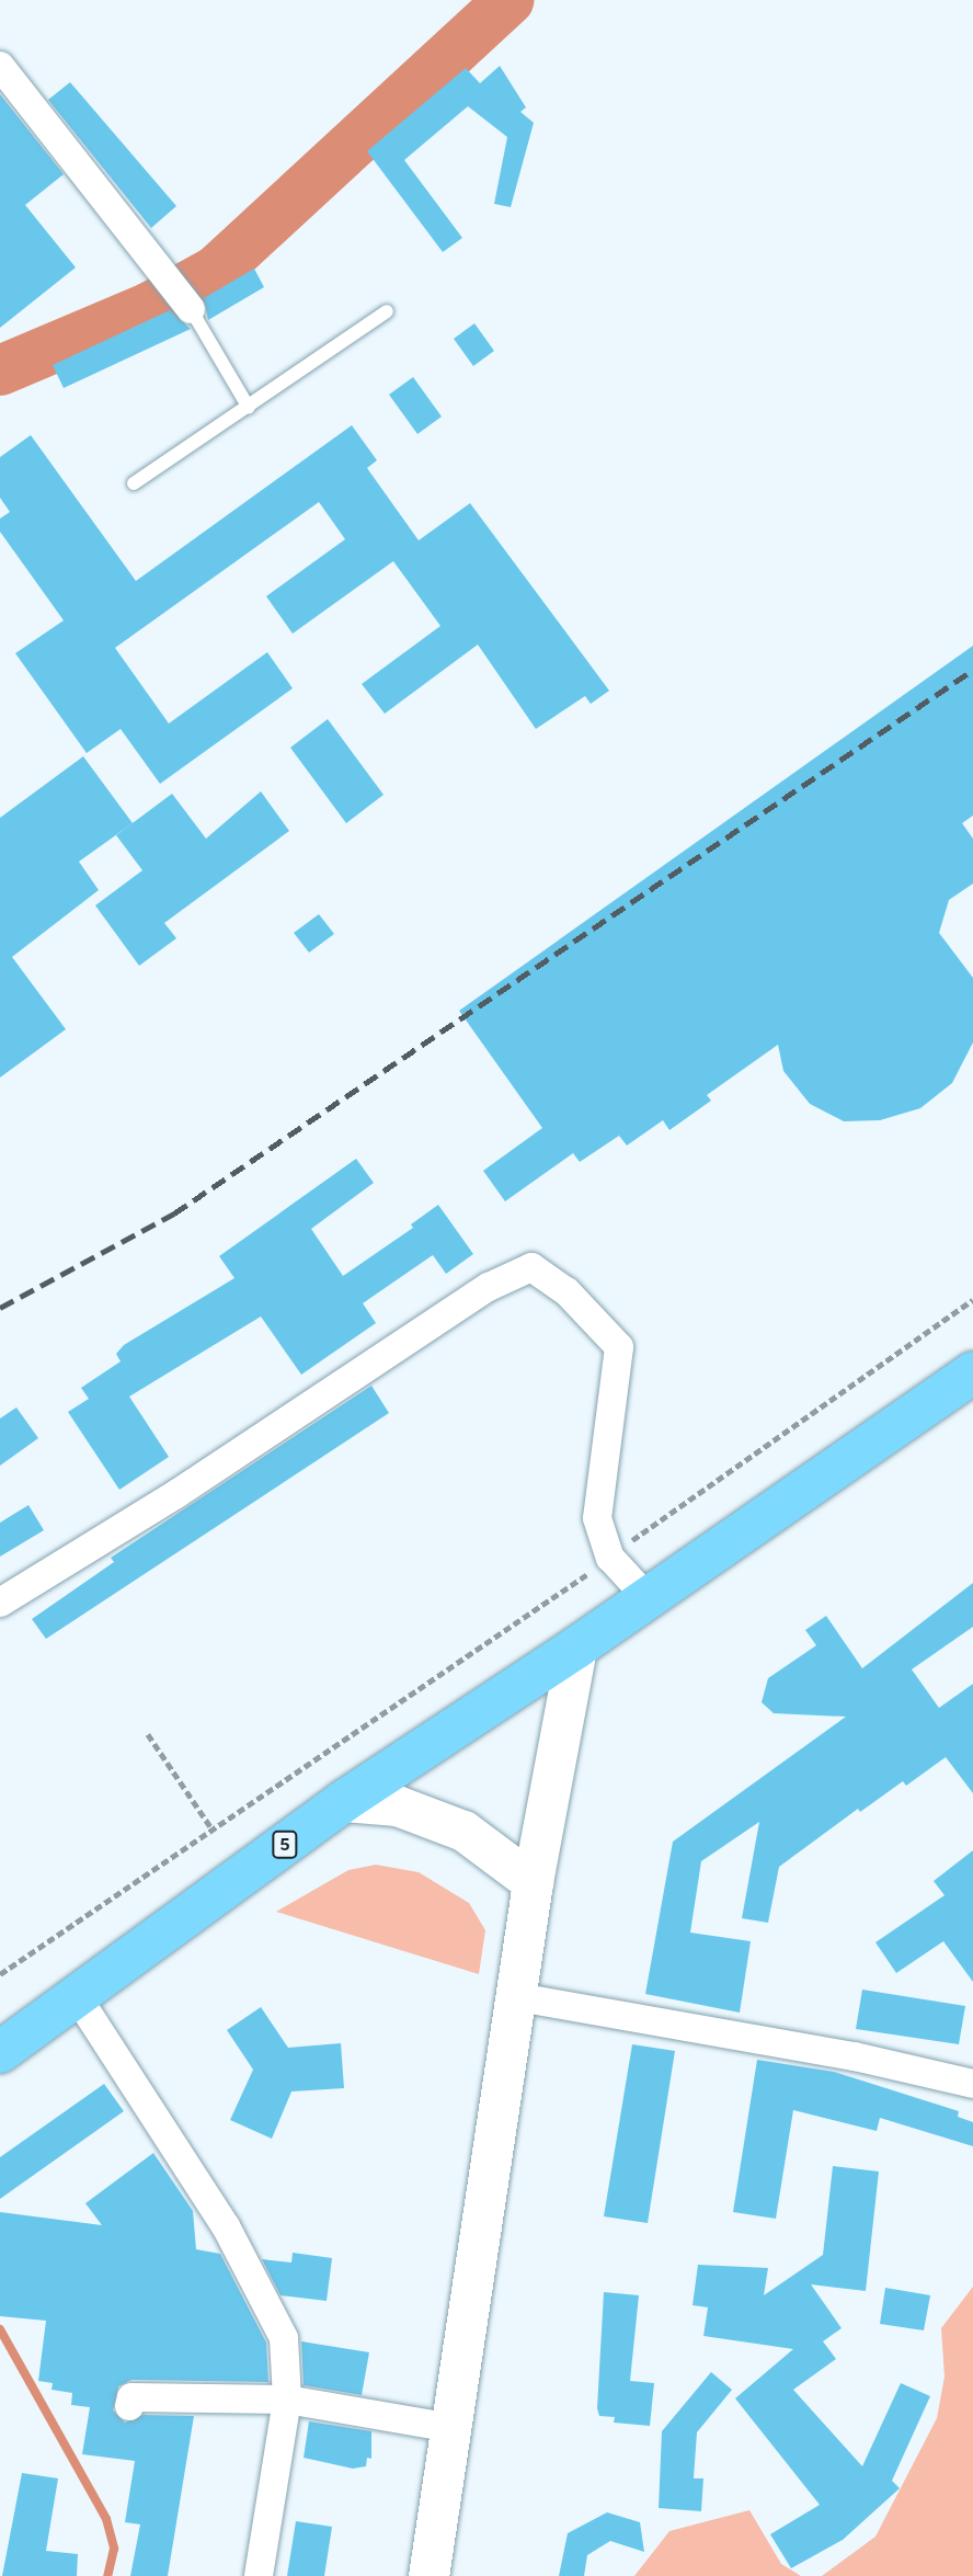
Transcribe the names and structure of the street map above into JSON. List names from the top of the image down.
{
  "streets": {
    "highway": ["5"]
  }
}
